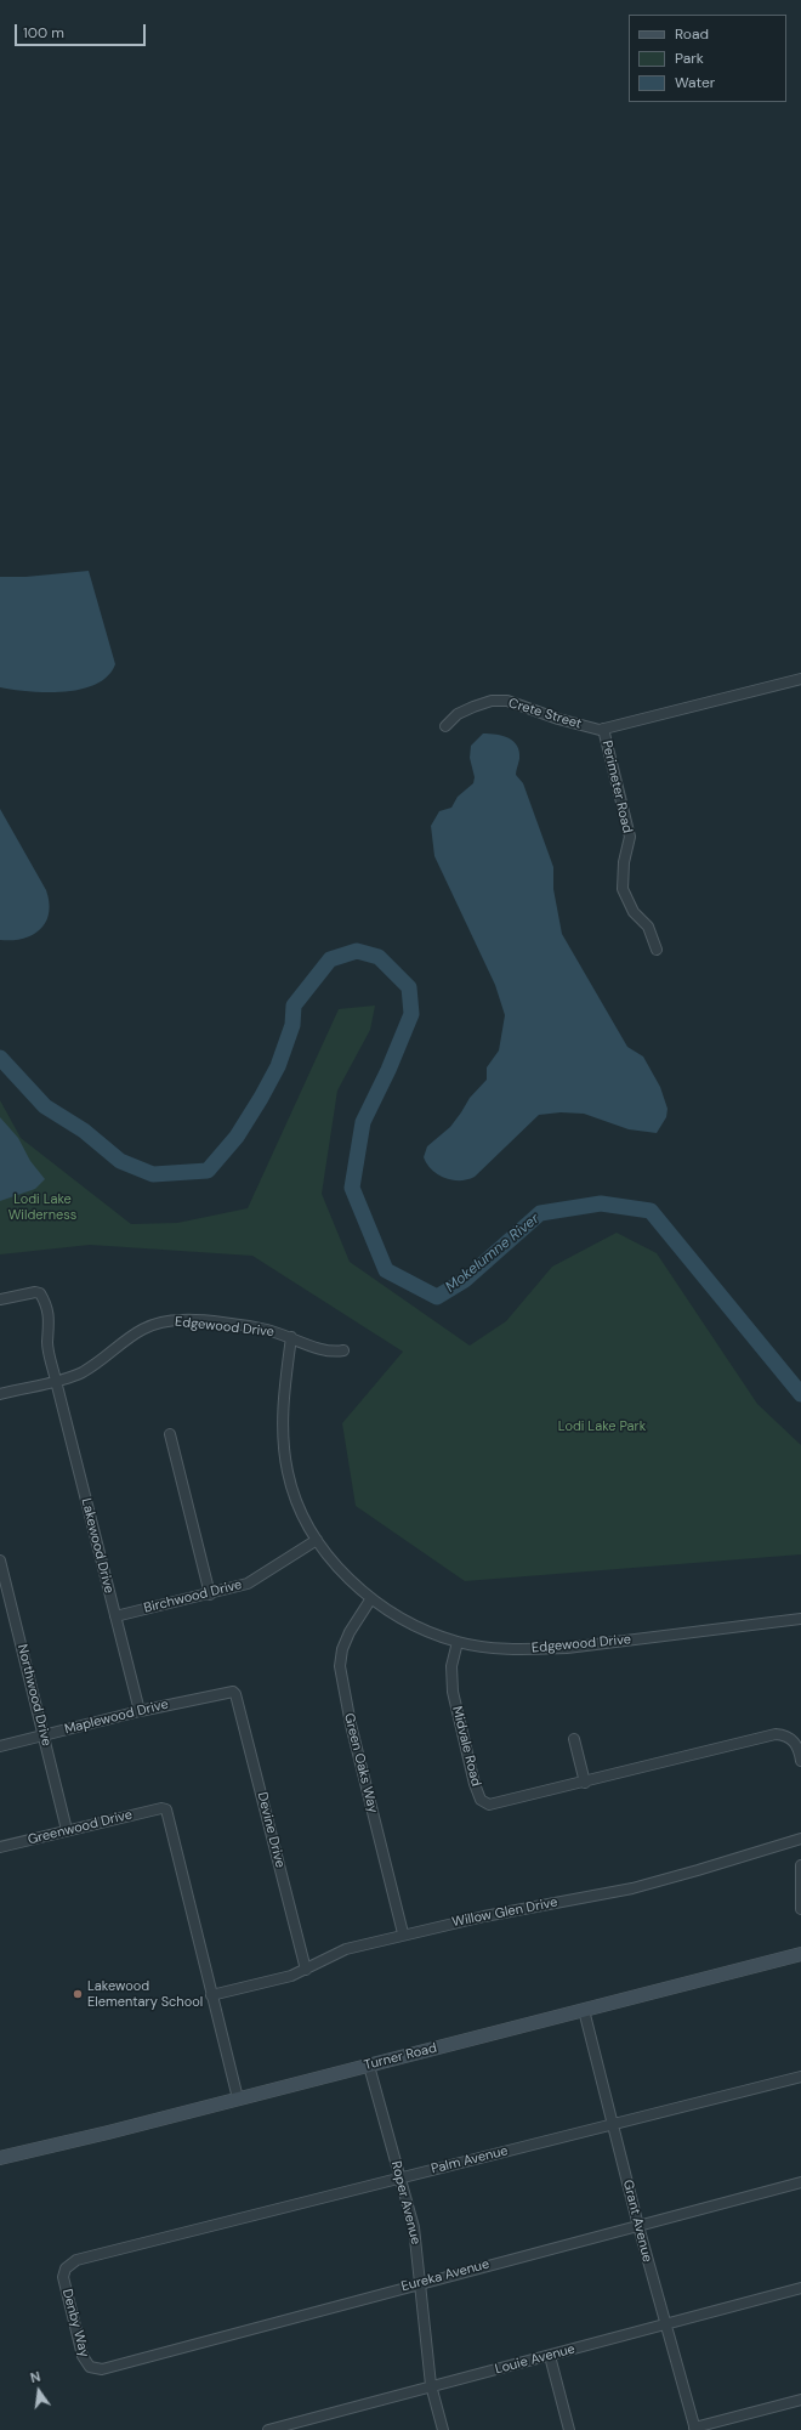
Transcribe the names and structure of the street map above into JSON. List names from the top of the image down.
{
  "streets": {
    "main road": ["Turner Road"],
    "street": [
      "Crete Street",
      "Perimeter Road",
      "Edgewood Drive",
      "Lakewood Drive",
      "Birchwood Drive",
      "Northwood Drive",
      "Maplewood Drive",
      "Midvale Road",
      "Green Oaks Way",
      "Greenwood Drive",
      "Devine Drive",
      "Willow Glen Drive",
      "Palm Avenue",
      "Roper Avenue",
      "Grant Avenue",
      "Eureka Avenue",
      "Denby Way",
      "Louie Avenue"
    ]
  },
  "crossings": [
    ["Crete Street", "Perimeter Road"],
    ["Edgewood Drive", "Lakewood Drive"],
    ["Edgewood Drive", "Birchwood Drive"],
    ["Edgewood Drive", "Midvale Road"],
    ["Edgewood Drive", "Green Oaks Way"],
    ["Lakewood Drive", "Birchwood Drive"],
    ["Lakewood Drive", "Maplewood Drive"],
    ["Northwood Drive", "Maplewood Drive"],
    ["Northwood Drive", "Greenwood Drive"],
    ["Maplewood Drive", "Devine Drive"],
    ["Green Oaks Way", "Willow Glen Drive"],
    ["Greenwood Drive", "Willow Glen Drive"],
    ["Devine Drive", "Willow Glen Drive"],
    ["Turner Road", "Roper Avenue"],
    ["Turner Road", "Grant Avenue"],
    ["Palm Avenue", "Roper Avenue"],
    ["Palm Avenue", "Grant Avenue"],
    ["Palm Avenue", "Denby Way"],
    ["Roper Avenue", "Eureka Avenue"],
    ["Roper Avenue", "Louie Avenue"],
    ["Grant Avenue", "Eureka Avenue"],
    ["Grant Avenue", "Louie Avenue"],
    ["Eureka Avenue", "Denby Way"]
  ],
  "water": ["Mokelumne River"],
  "parks": ["Lodi Lake Wilderness", "Lodi Lake Park"],
  "places": ["Lakewood Elementary School"],
  "legend": ["Road", "Park", "Water"],
  "scale_bar": "100 m",
  "north": "top"
}
